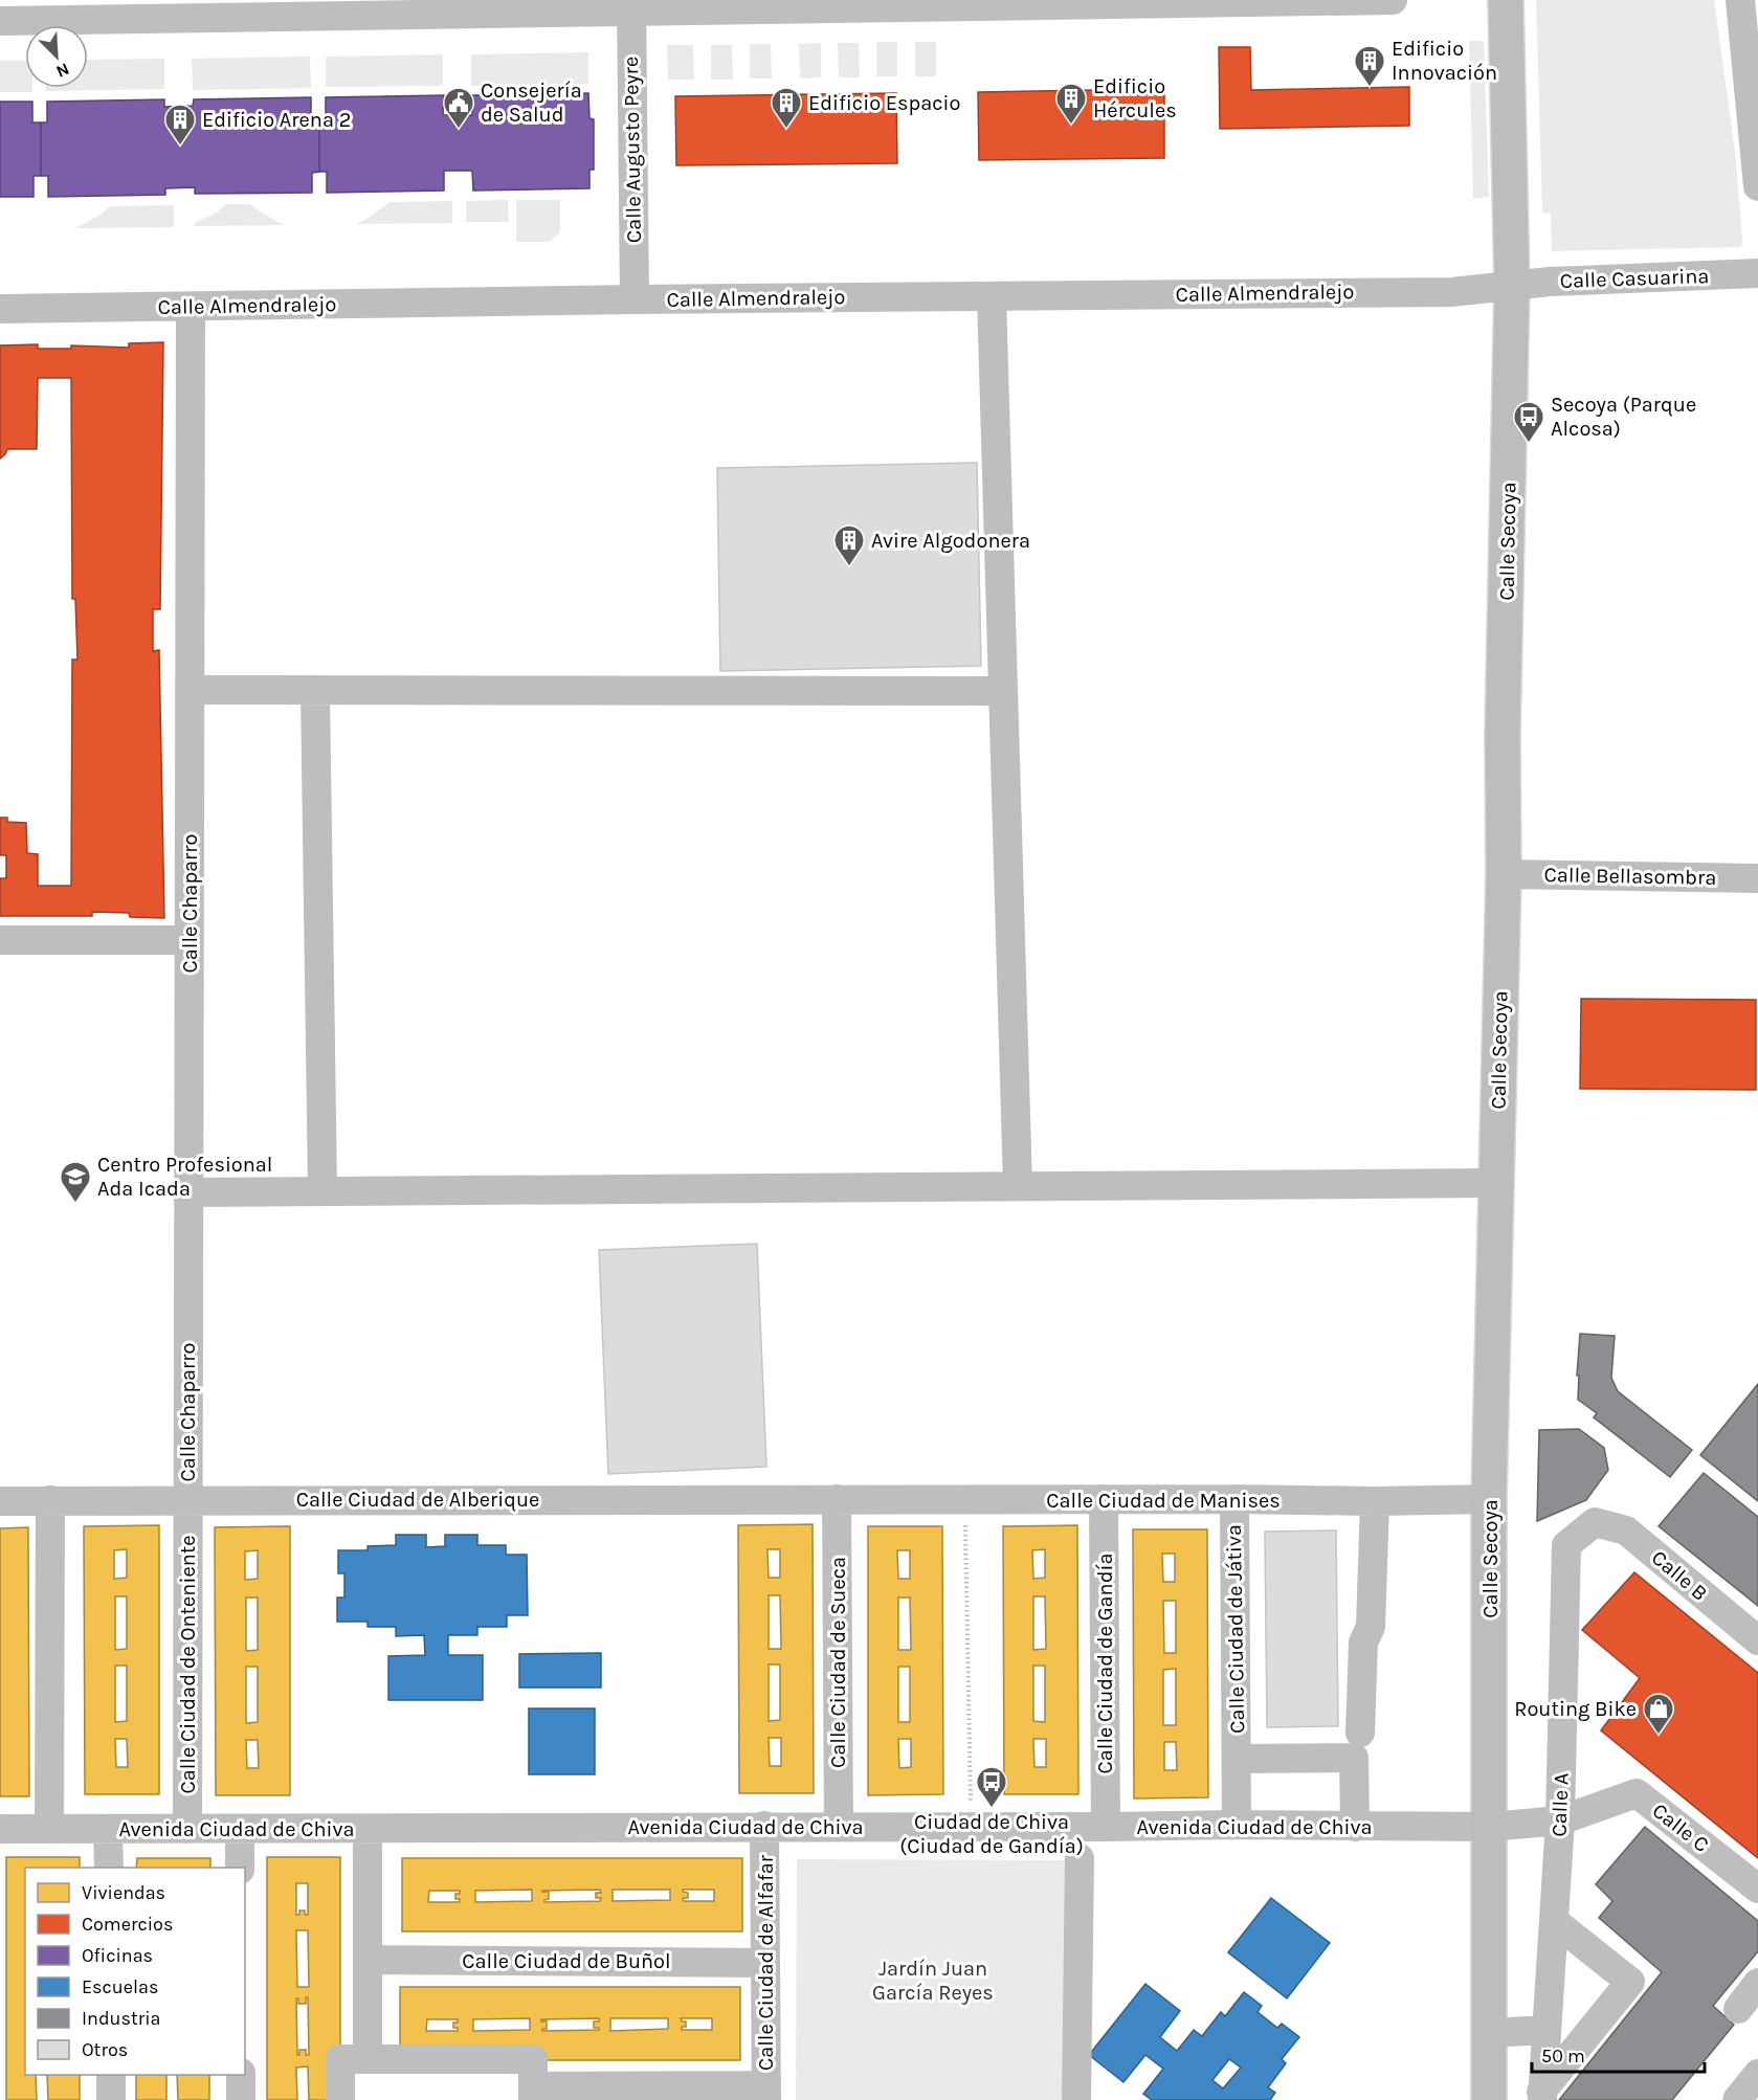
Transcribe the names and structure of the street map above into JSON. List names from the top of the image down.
{
  "streets": {
    "main road": ["Calle Secoya"],
    "street": [
      "Calle Augusto Peyre",
      "Calle Casuarina",
      "Calle Almendralejo",
      "Calle Bellasombra",
      "Calle Chaparro",
      "Calle Ciudad de Alberique",
      "Calle Ciudad de Manises",
      "Calle B",
      "Calle Ciudad de Játiva",
      "Calle Ciudad de Sueca",
      "Calle Ciudad de Gandía",
      "Calle Ciudad de Onteniente",
      "Calle A",
      "Avenida Ciudad de Chiva",
      "Calle C",
      "Calle Ciudad de Buñol",
      "Calle Ciudad de Alfafar"
    ]
  },
  "crossings": [
    ["Calle Augusto Peyre", "Calle Almendralejo"],
    ["Calle Casuarina", "Calle Almendralejo"],
    ["Calle Casuarina", "Calle Secoya"],
    ["Calle Almendralejo", "Calle Secoya"],
    ["Calle Almendralejo", "Calle Chaparro"],
    ["Calle Secoya", "Calle Bellasombra"],
    ["Calle Secoya", "Calle Ciudad de Manises"],
    ["Calle Secoya", "Avenida Ciudad de Chiva"],
    ["Calle Chaparro", "Calle Ciudad de Alberique"],
    ["Calle Chaparro", "Calle Ciudad de Onteniente"],
    ["Calle Ciudad de Alberique", "Calle Ciudad de Manises"],
    ["Calle Ciudad de Alberique", "Calle Ciudad de Sueca"],
    ["Calle Ciudad de Alberique", "Calle Ciudad de Onteniente"],
    ["Calle Ciudad de Manises", "Calle Ciudad de Játiva"],
    ["Calle Ciudad de Manises", "Calle Ciudad de Sueca"],
    ["Calle Ciudad de Manises", "Calle Ciudad de Gandía"],
    ["Calle B", "Calle A"],
    ["Calle Ciudad de Játiva", "Avenida Ciudad de Chiva"],
    ["Calle Ciudad de Sueca", "Avenida Ciudad de Chiva"],
    ["Calle Ciudad de Gandía", "Avenida Ciudad de Chiva"],
    ["Calle Ciudad de Onteniente", "Avenida Ciudad de Chiva"],
    ["Calle A", "Avenida Ciudad de Chiva"],
    ["Calle A", "Calle C"],
    ["Avenida Ciudad de Chiva", "Calle C"],
    ["Avenida Ciudad de Chiva", "Calle Ciudad de Alfafar"],
    ["Calle Ciudad de Buñol", "Calle Ciudad de Alfafar"]
  ],
  "parks": ["Jardín Juan García Reyes"],
  "places": {
    "building": [
      "Edificio Innovación",
      "Edificio Hércules",
      "Edificio Espacio",
      "Edificio Arena 2",
      "Avire Algodonera"
    ],
    "public building": ["Consejería de Salud"],
    "bus stop": ["Secoya (Parque Alcosa)", "Ciudad de Chiva (Ciudad de Gandía)"],
    "school or university": ["Centro Profesional Ada Icada"],
    "shop": ["Routing Bike"]
  },
  "legend": [
    "Viviendas",
    "Comercios",
    "Oficinas",
    "Escuelas",
    "Industria",
    "Otros"
  ],
  "scale_bar": "50 m",
  "north": "bottom right"
}
